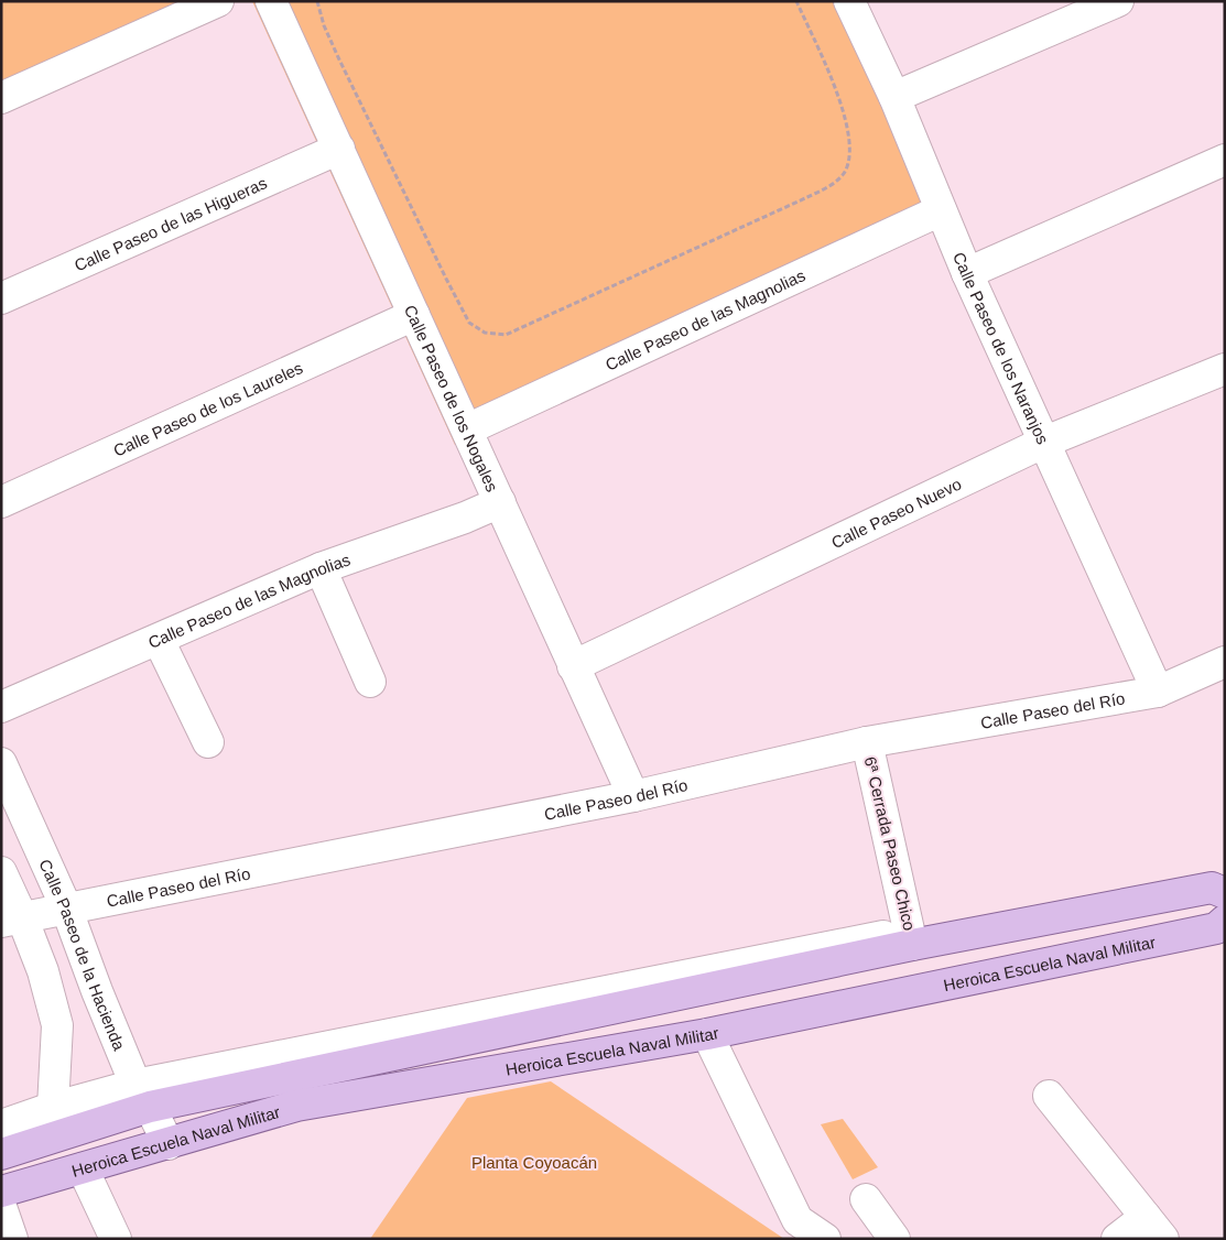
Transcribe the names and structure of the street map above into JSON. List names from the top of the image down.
{
  "streets": {
    "main road": ["Heroica Escuela Naval Militar"],
    "street": [
      "Calle Paseo de las Higueras",
      "Calle Paseo de las Magnolias",
      "Calle Paseo de los Naranjos",
      "Calle Paseo de los Nogales",
      "Calle Paseo de los Laureles",
      "Calle Paseo Nuevo",
      "Calle Paseo del Río",
      "6ª Cerrada Paseo Chico",
      "Calle Paseo de la Hacienda"
    ]
  },
  "crossings": [
    ["Calle Paseo de las Higueras", "Calle Paseo de los Nogales"],
    ["Calle Paseo de las Magnolias", "Calle Paseo de los Naranjos"],
    ["Calle Paseo de las Magnolias", "Calle Paseo de los Nogales"],
    ["Calle Paseo de los Naranjos", "Calle Paseo Nuevo"],
    ["Calle Paseo de los Naranjos", "Calle Paseo del Río"],
    ["Calle Paseo de los Nogales", "Calle Paseo de los Laureles"],
    ["Calle Paseo de los Nogales", "Calle Paseo Nuevo"],
    ["Calle Paseo de los Nogales", "Calle Paseo del Río"],
    ["Calle Paseo del Río", "6ª Cerrada Paseo Chico"],
    ["Calle Paseo del Río", "Calle Paseo de la Hacienda"],
    ["6ª Cerrada Paseo Chico", "Heroica Escuela Naval Militar"],
    ["Calle Paseo de la Hacienda", "Heroica Escuela Naval Militar"]
  ],
  "parks": ["Planta Coyoacán"]
}
